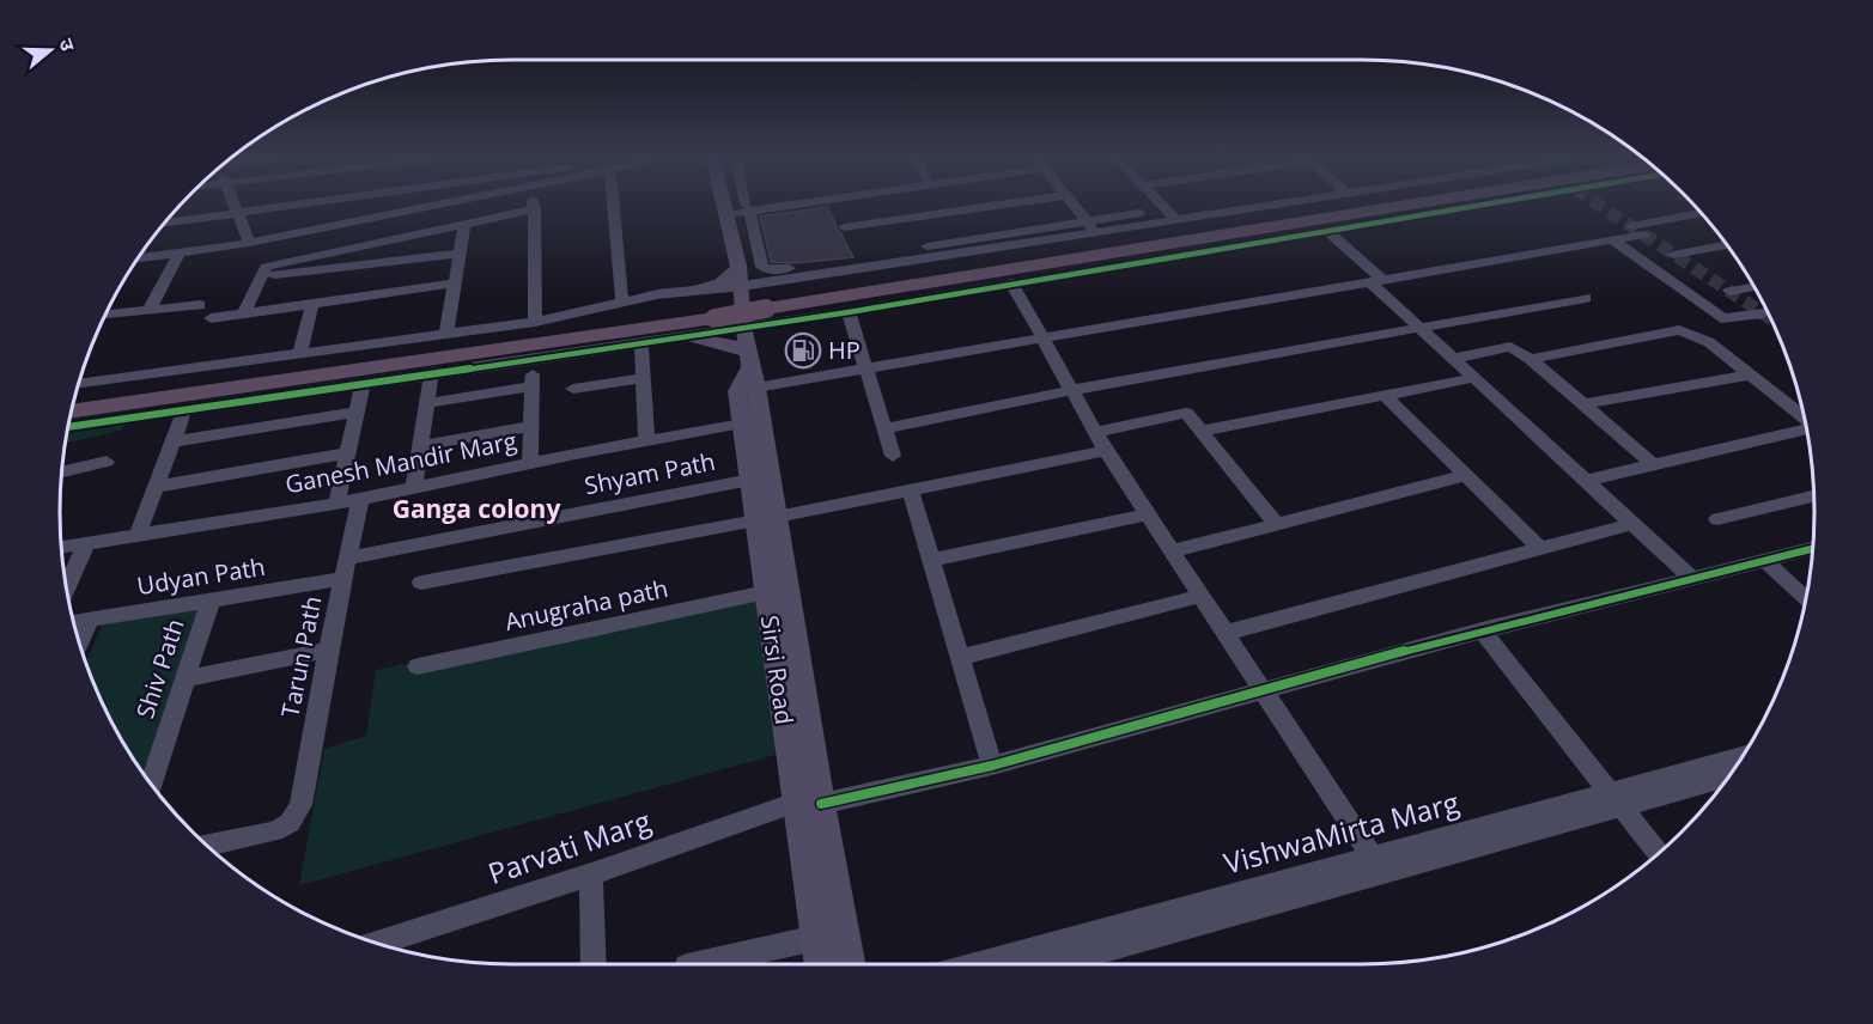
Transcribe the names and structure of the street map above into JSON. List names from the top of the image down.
{
  "streets": {
    "main road": ["Sirsi Road"],
    "street": [
      "Ganesh Mandir Marg",
      "Shyam Path",
      "Udyan Path",
      "Anugraha path",
      "Tarun Path",
      "Shiv Path",
      "VishwaMirta Marg",
      "Parvati Marg"
    ]
  },
  "crossings": [
    ["Ganesh Mandir Marg", "Tarun Path"],
    ["Ganesh Mandir Marg", "Sirsi Road"],
    ["Shyam Path", "Tarun Path"],
    ["Shyam Path", "Sirsi Road"],
    ["Udyan Path", "Tarun Path"],
    ["Udyan Path", "Shiv Path"],
    ["Anugraha path", "Sirsi Road"],
    ["Sirsi Road", "Parvati Marg"]
  ],
  "districts": ["Ganga colony"],
  "places": {
    "fuel station": ["HP"]
  },
  "north": "right"
}
